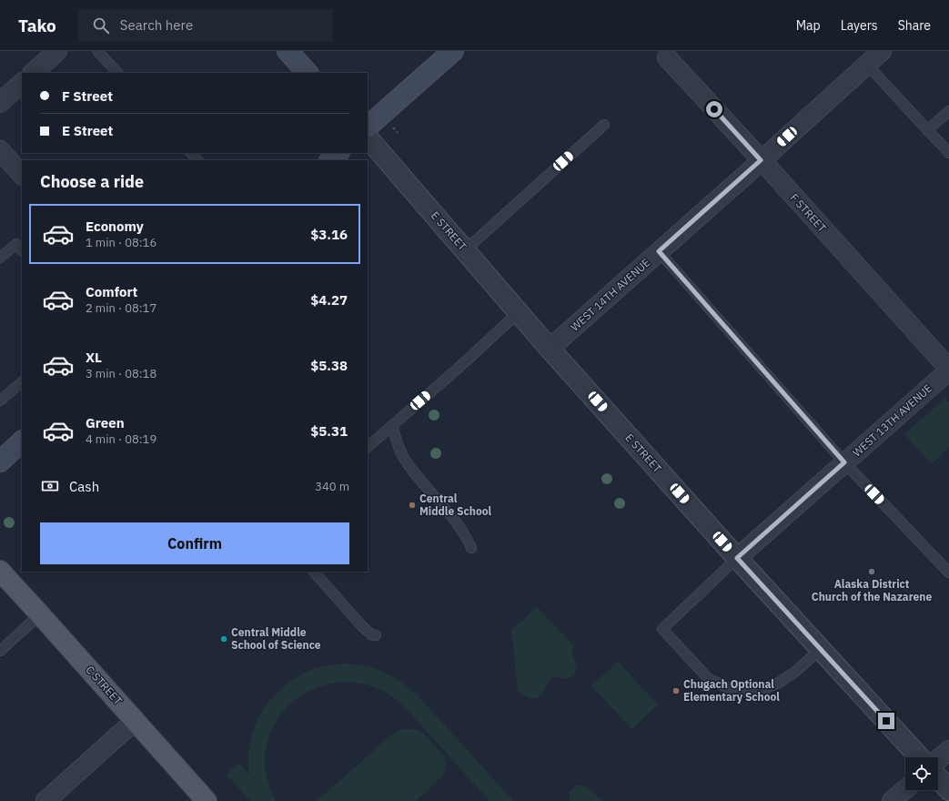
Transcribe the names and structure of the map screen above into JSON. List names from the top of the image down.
{
  "streets": {
    "main road": ["C STREET"],
    "street": [
      "F STREET",
      "E STREET",
      "WEST 14TH AVENUE",
      "WEST 13TH AVENUE"
    ]
  },
  "crossings": [
    ["F STREET", "WEST 14TH AVENUE"],
    ["F STREET", "WEST 13TH AVENUE"],
    ["E STREET", "WEST 14TH AVENUE"],
    ["E STREET", "WEST 13TH AVENUE"]
  ],
  "places": [
    "Central Middle School",
    "Alaska District Church of the Nazarene",
    "Central Middle School of Science",
    "Chugach Optional Elementary School"
  ],
  "page": {
    "header": "Tako",
    "search": "Search here",
    "nav": ["Map", "Layers", "Share"],
    "banner": ["F Street", "E Street"],
    "heading": "Choose a ride",
    "list": [
      {
        "name": "Economy",
        "note": "1 min · 08:16",
        "value": "$3.16"
      },
      {
        "name": "Comfort",
        "note": "2 min · 08:17",
        "value": "$4.27"
      },
      {
        "name": "XL",
        "note": "3 min · 08:18",
        "value": "$5.38"
      },
      {
        "name": "Green",
        "note": "4 min · 08:19",
        "value": "$5.31"
      }
    ],
    "pay": ["Cash", "340 m"],
    "buttons": "Confirm"
  }
}
